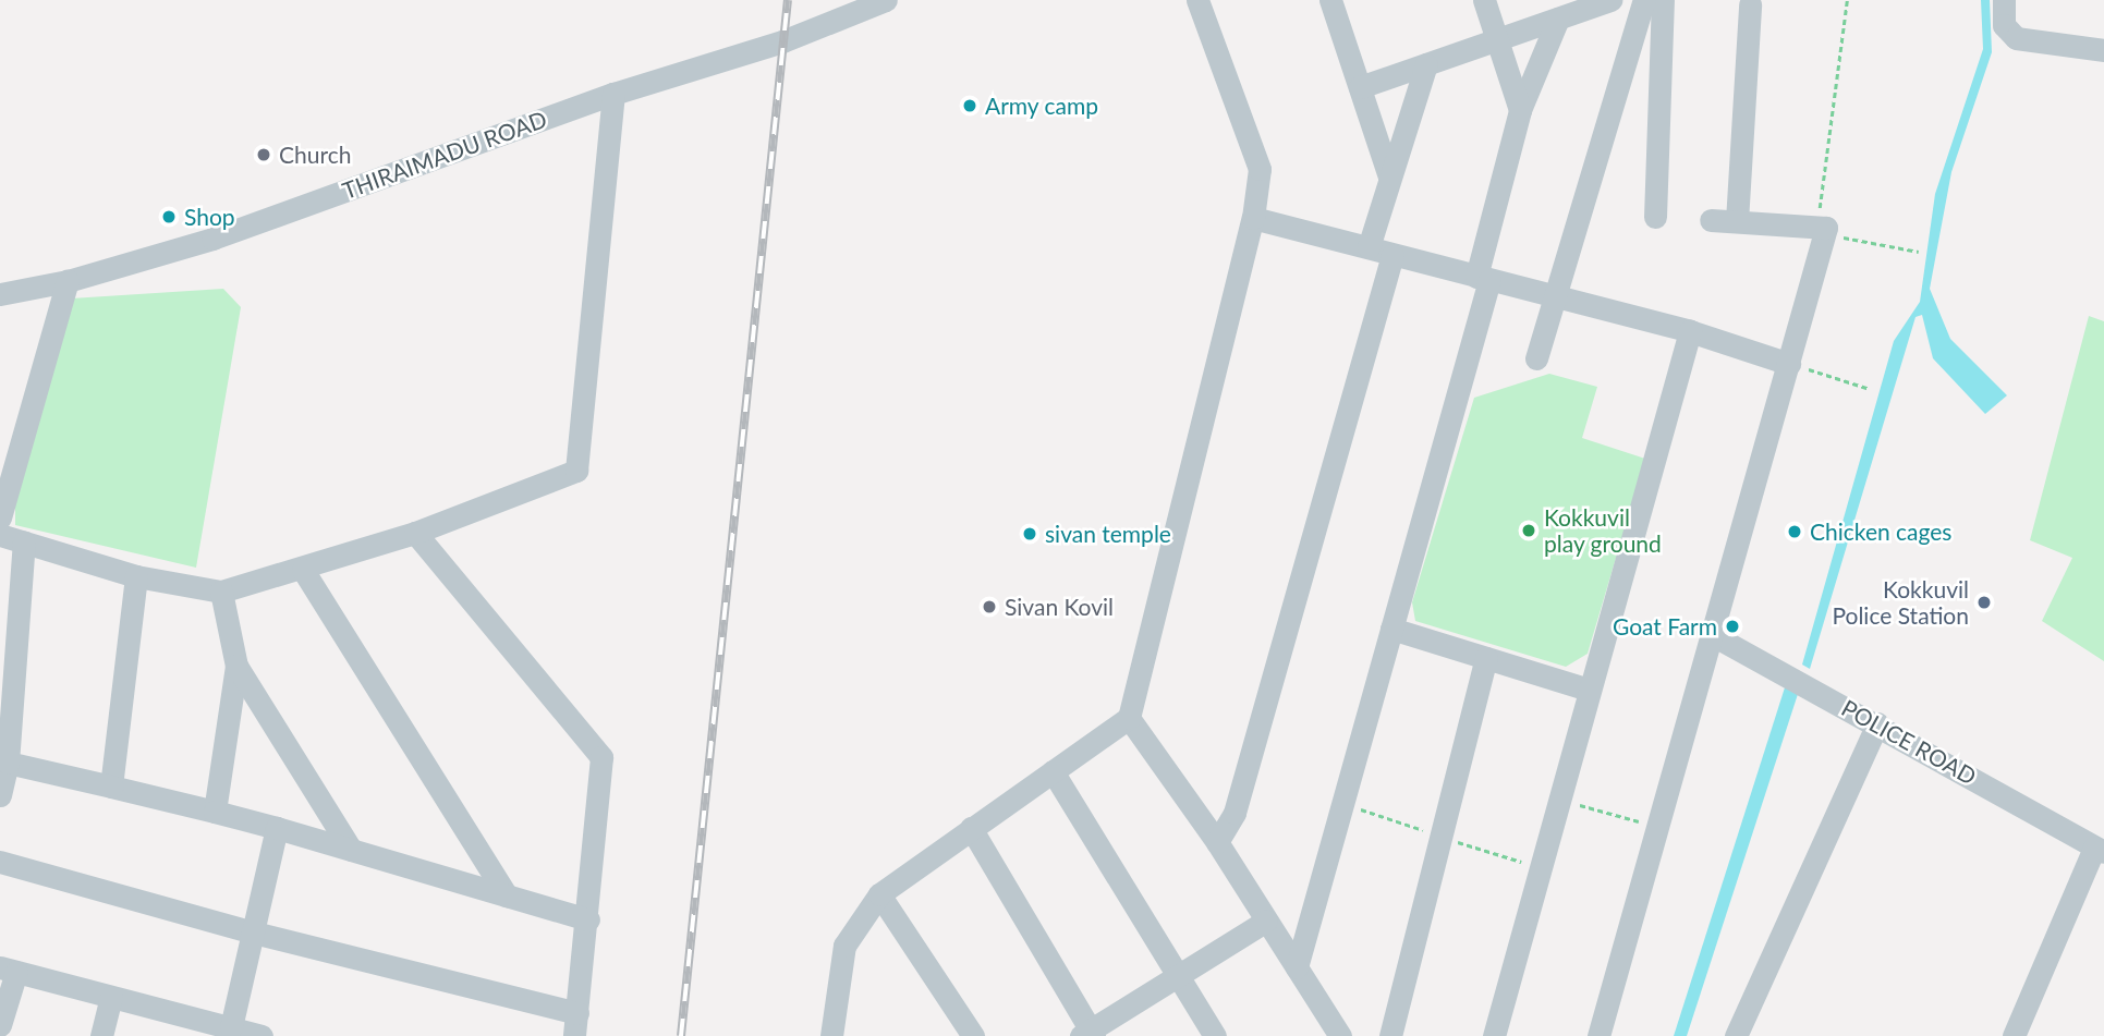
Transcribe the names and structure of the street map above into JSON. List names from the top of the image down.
{
  "streets": {
    "street": ["THIRAIMADU ROAD", "POLICE ROAD"]
  },
  "places": [
    "Army camp",
    "Church",
    "Shop",
    "Kokkuvil play ground",
    "Chicken cages",
    "sivan temple",
    "Kokkuvil Police Station",
    "Sivan Kovil",
    "Goat Farm"
  ]
}
